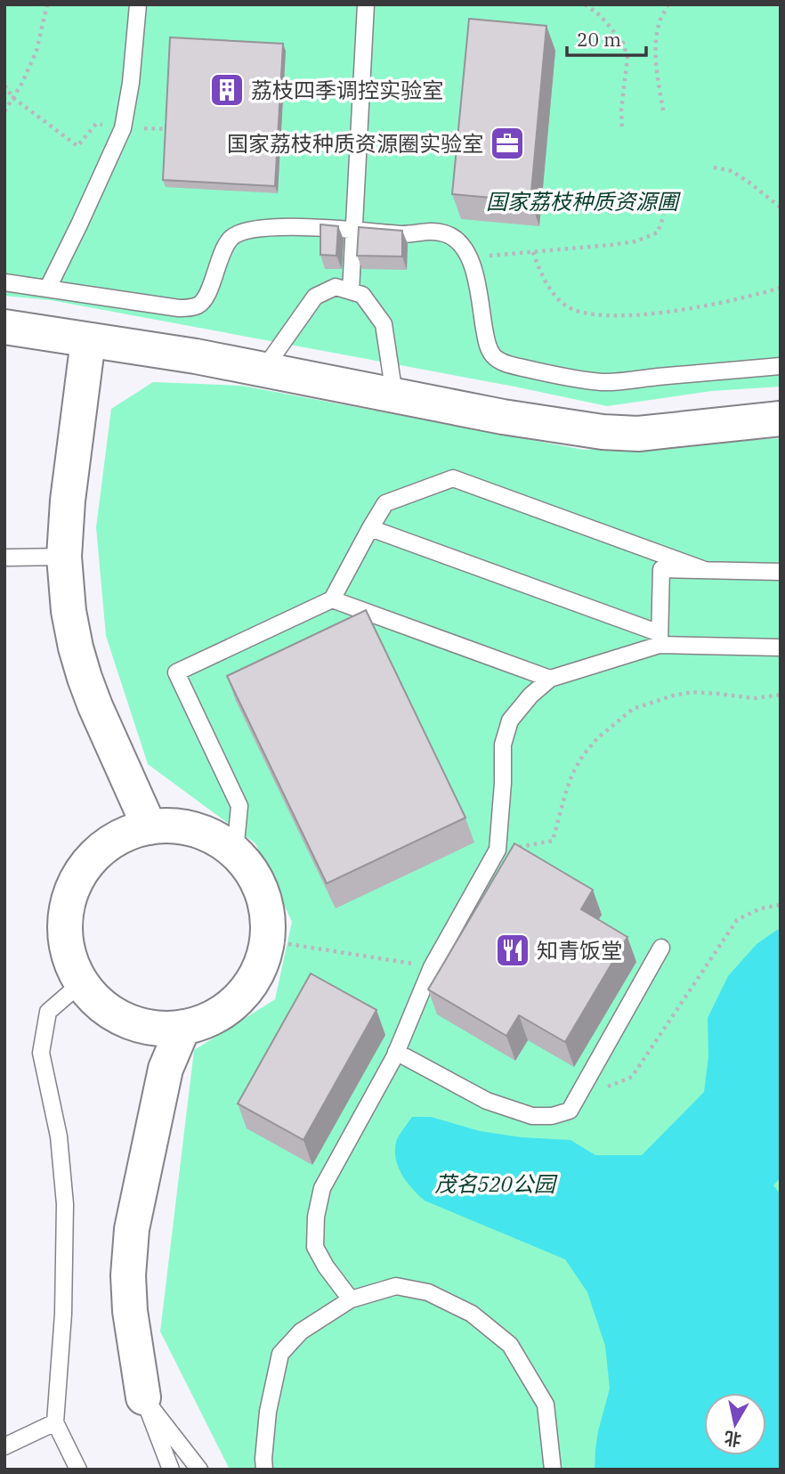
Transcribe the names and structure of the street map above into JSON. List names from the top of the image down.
{
  "parks": ["国家荔枝种质资源圃", "茂名520公园"],
  "places": {
    "building": ["荔枝四季调控实验室"],
    "office": ["国家荔枝种质资源圈实验室"],
    "restaurant": ["知青饭堂"]
  },
  "scale_bar": "20 m",
  "north": "bottom"
}
